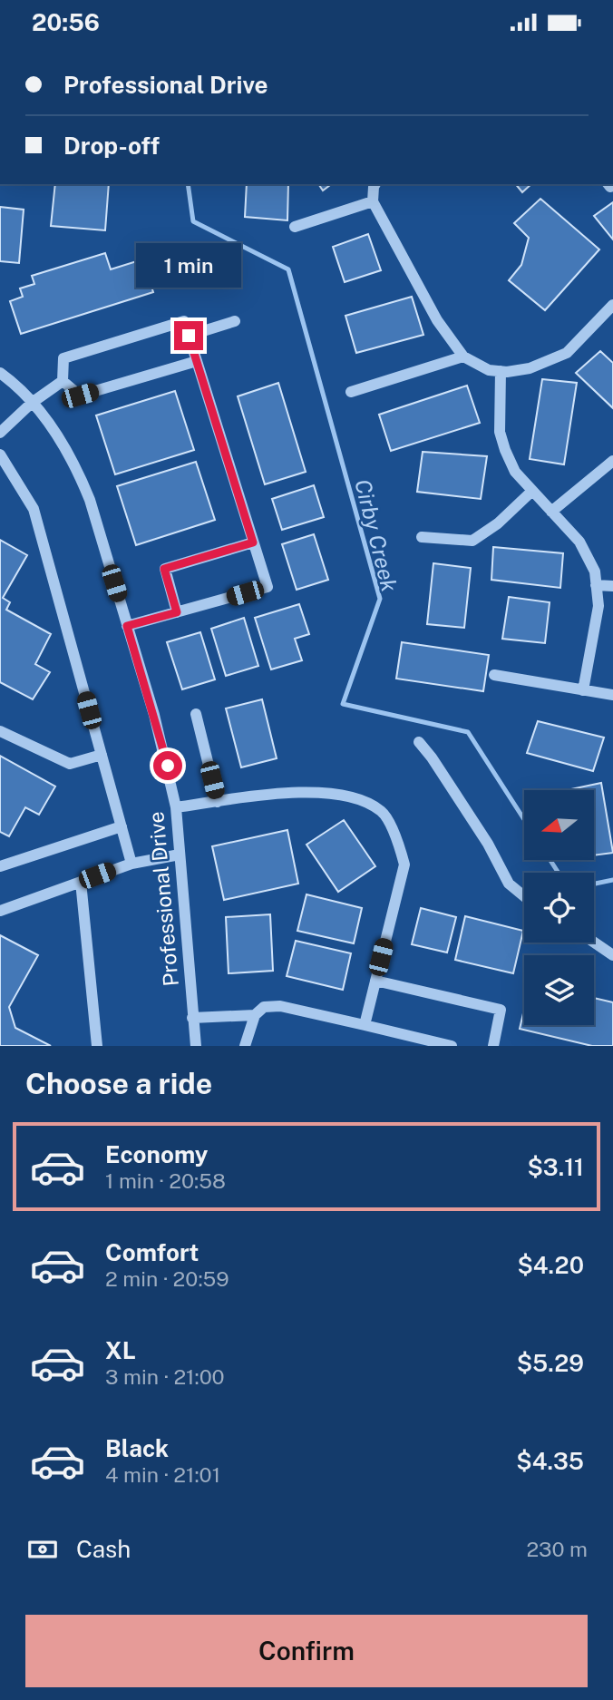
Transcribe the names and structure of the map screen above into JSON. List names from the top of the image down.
{
  "streets": {
    "street": ["Professional Drive"]
  },
  "water": ["Cirby Creek"],
  "north": "left",
  "page": {
    "status": "20:56",
    "banner": ["Professional Drive", "Drop-off"],
    "bubble": "1 min",
    "heading": "Choose a ride",
    "list": [
      {
        "name": "Economy",
        "note": "1 min · 20:58",
        "value": "$3.11"
      },
      {
        "name": "Comfort",
        "note": "2 min · 20:59",
        "value": "$4.20"
      },
      {
        "name": "XL",
        "note": "3 min · 21:00",
        "value": "$5.29"
      },
      {
        "name": "Black",
        "note": "4 min · 21:01",
        "value": "$4.35"
      }
    ],
    "pay": ["Cash", "230 m"],
    "buttons": "Confirm"
  }
}
